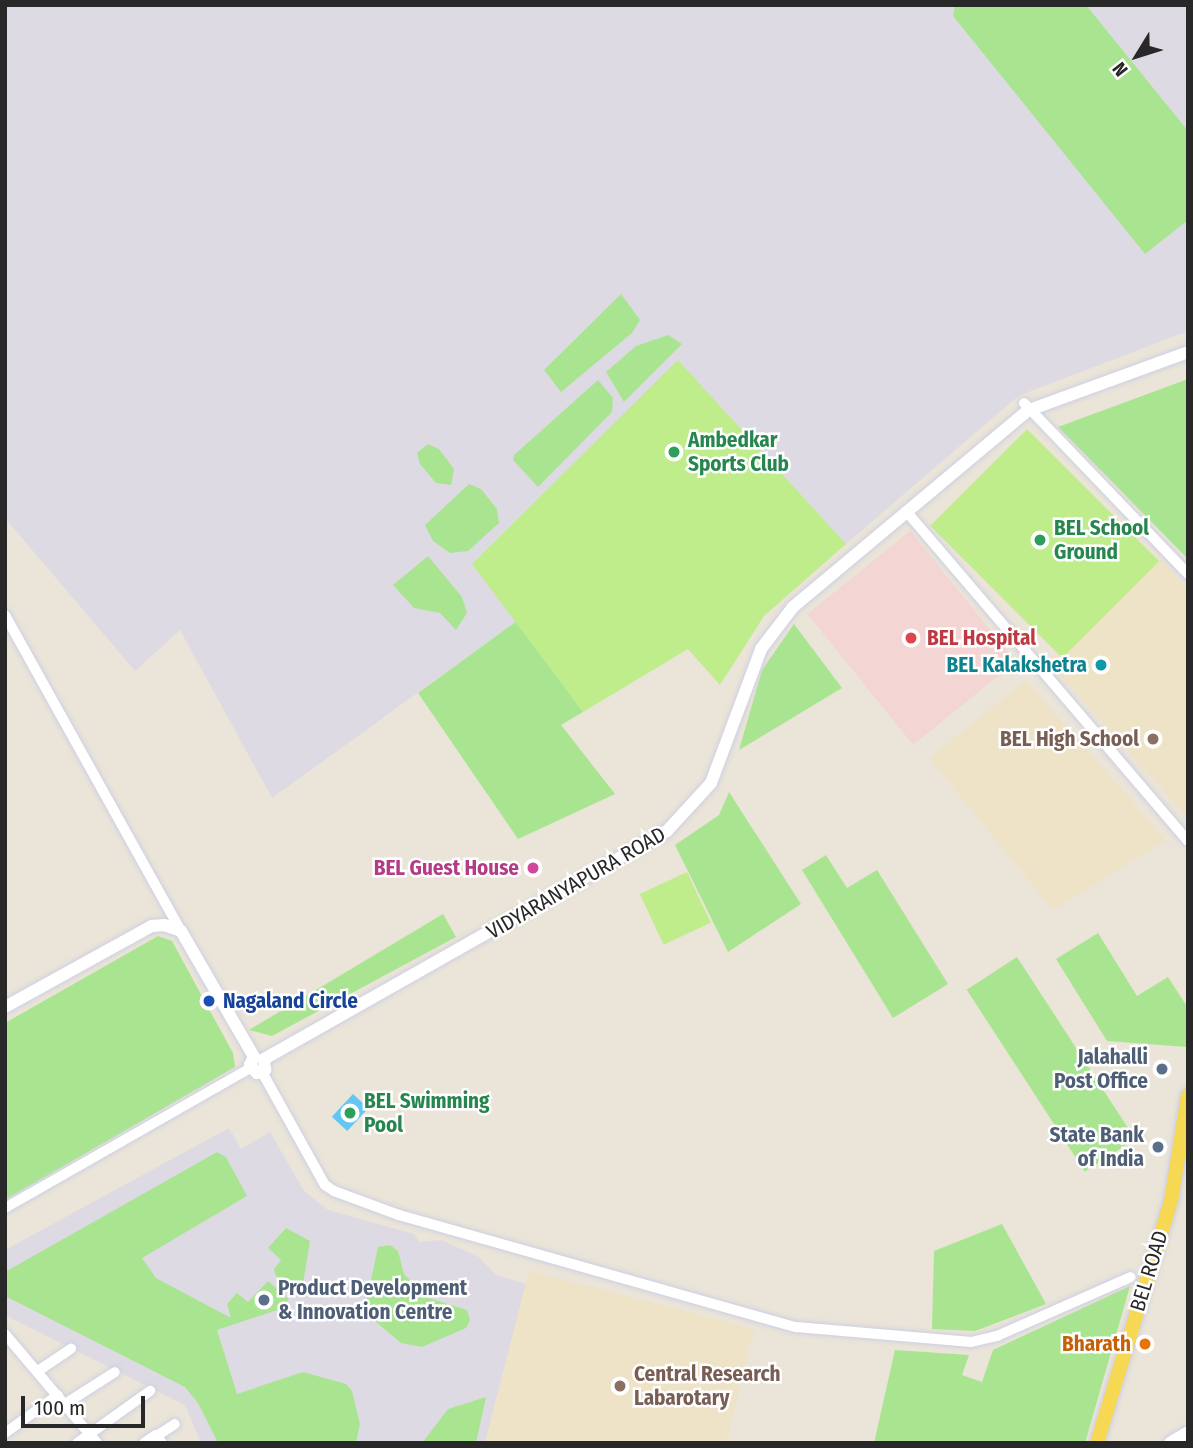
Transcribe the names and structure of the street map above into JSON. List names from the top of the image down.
{
  "streets": {
    "main road": ["VIDYARANYAPURA ROAD", "BEL ROAD"]
  },
  "places": [
    "Ambedkar Sports Club",
    "BEL School Ground",
    "BEL Hospital",
    "BEL Kalakshetra",
    "BEL High School",
    "BEL Guest House",
    "Nagaland Circle",
    "Jalahalli Post Office",
    "BEL Swimming Pool",
    "State Bank of India",
    "Product Development & Innovation Centre",
    "Bharath",
    "Central Research Labarotary"
  ],
  "scale_bar": "100 m",
  "north": "bottom left"
}
